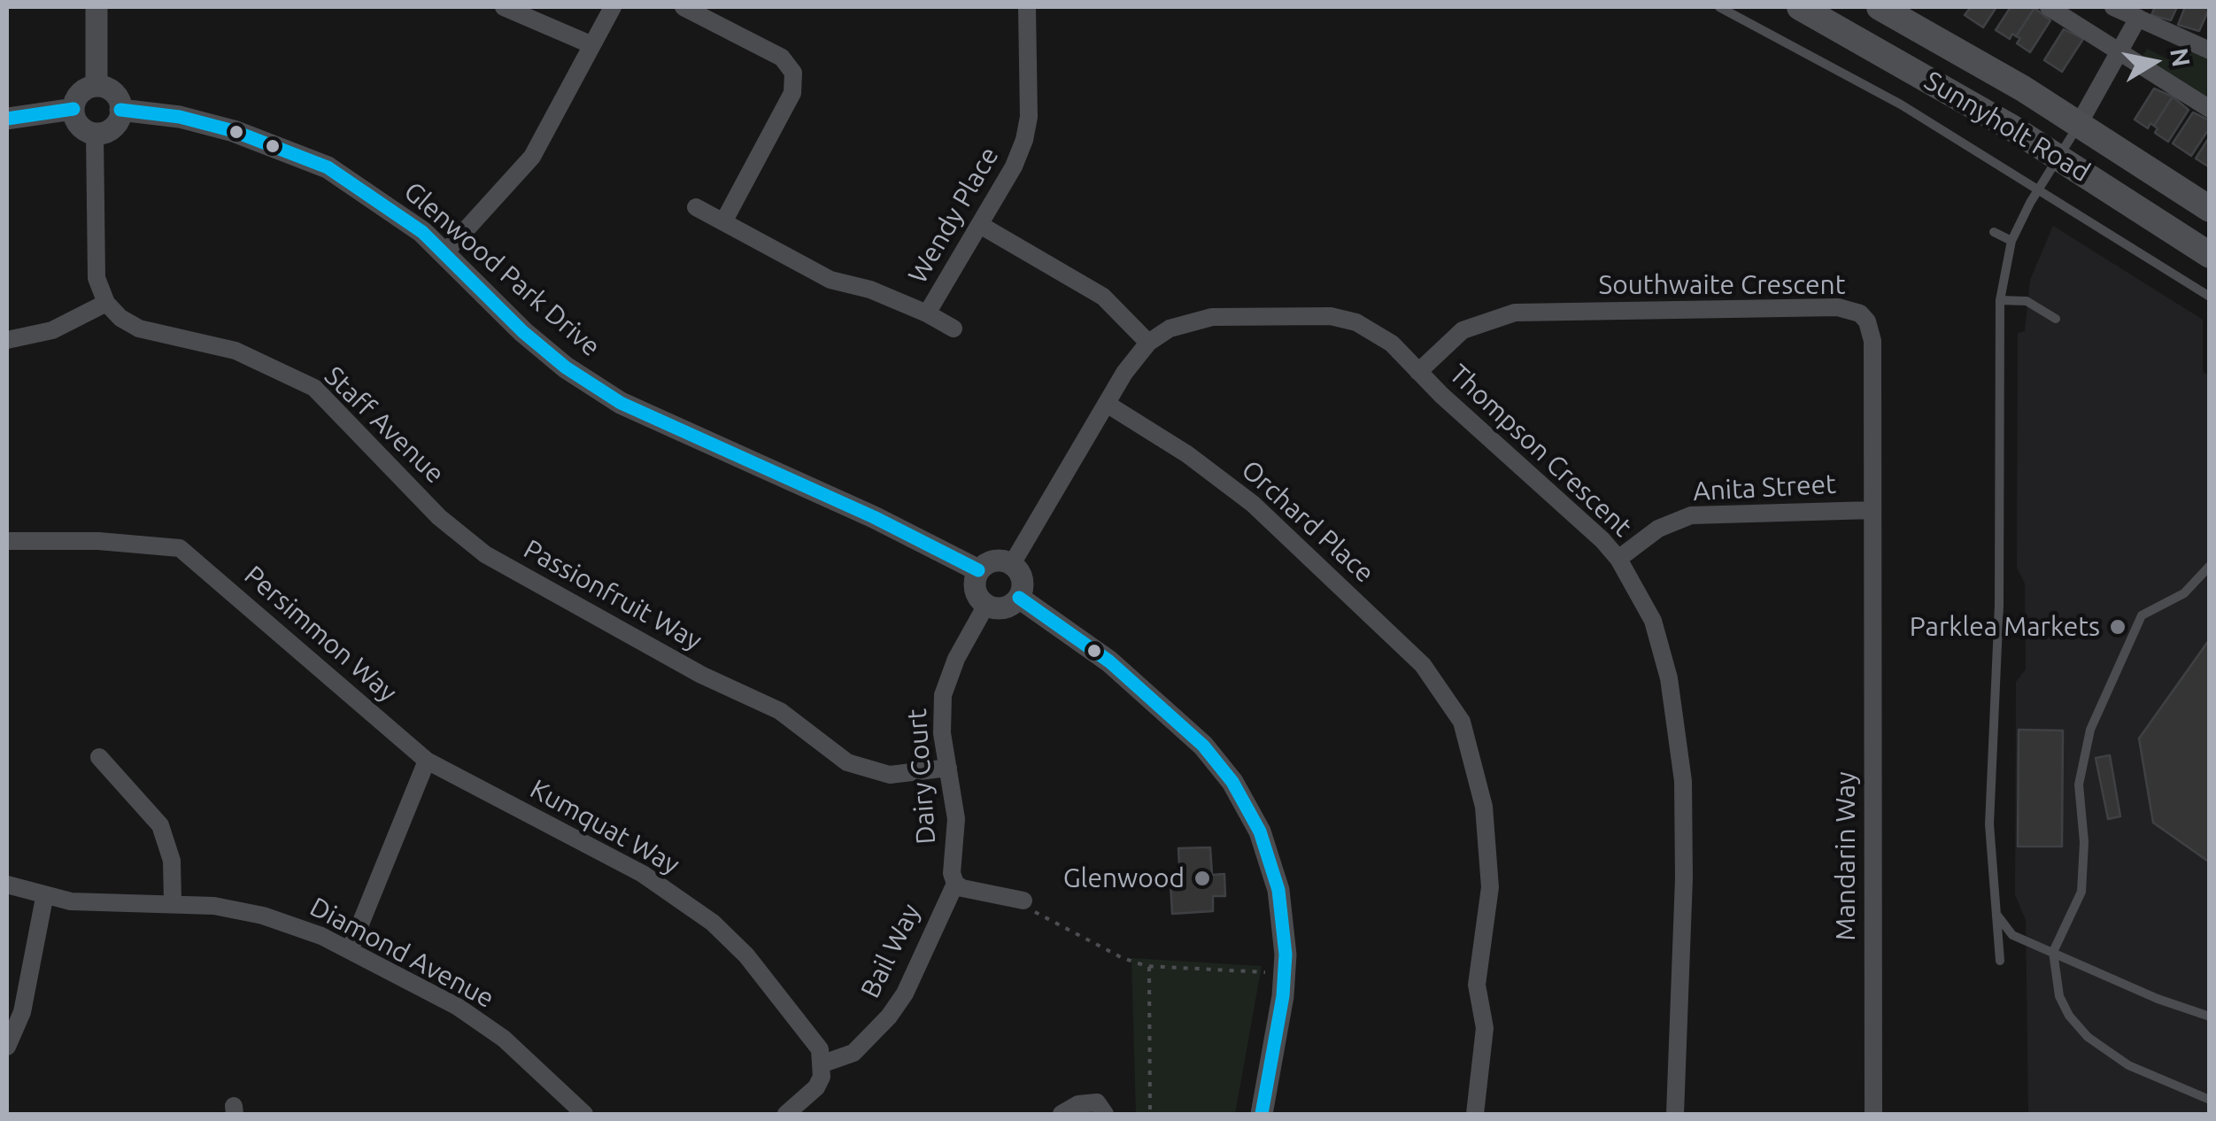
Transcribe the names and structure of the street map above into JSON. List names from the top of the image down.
{
  "streets": {
    "main road": ["Sunnyholt Road"],
    "street": [
      "Wendy Place",
      "Glenwood Park Drive",
      "Southwaite Crescent",
      "Staff Avenue",
      "Thompson Crescent",
      "Anita Street",
      "Orchard Place",
      "Passionfruit Way",
      "Persimmon Way",
      "Dairy Court",
      "Kumquat Way",
      "Mandarin Way",
      "Bail Way",
      "Diamond Avenue"
    ]
  },
  "crossings": [
    ["Glenwood Park Drive", "Dairy Court"],
    ["Southwaite Crescent", "Thompson Crescent"],
    ["Southwaite Crescent", "Anita Street"],
    ["Southwaite Crescent", "Mandarin Way"],
    ["Staff Avenue", "Passionfruit Way"],
    ["Thompson Crescent", "Anita Street"],
    ["Passionfruit Way", "Dairy Court"],
    ["Persimmon Way", "Kumquat Way"],
    ["Dairy Court", "Bail Way"],
    ["Kumquat Way", "Bail Way"]
  ],
  "places": ["Parklea Markets", "Glenwood"],
  "north": "right"
}
